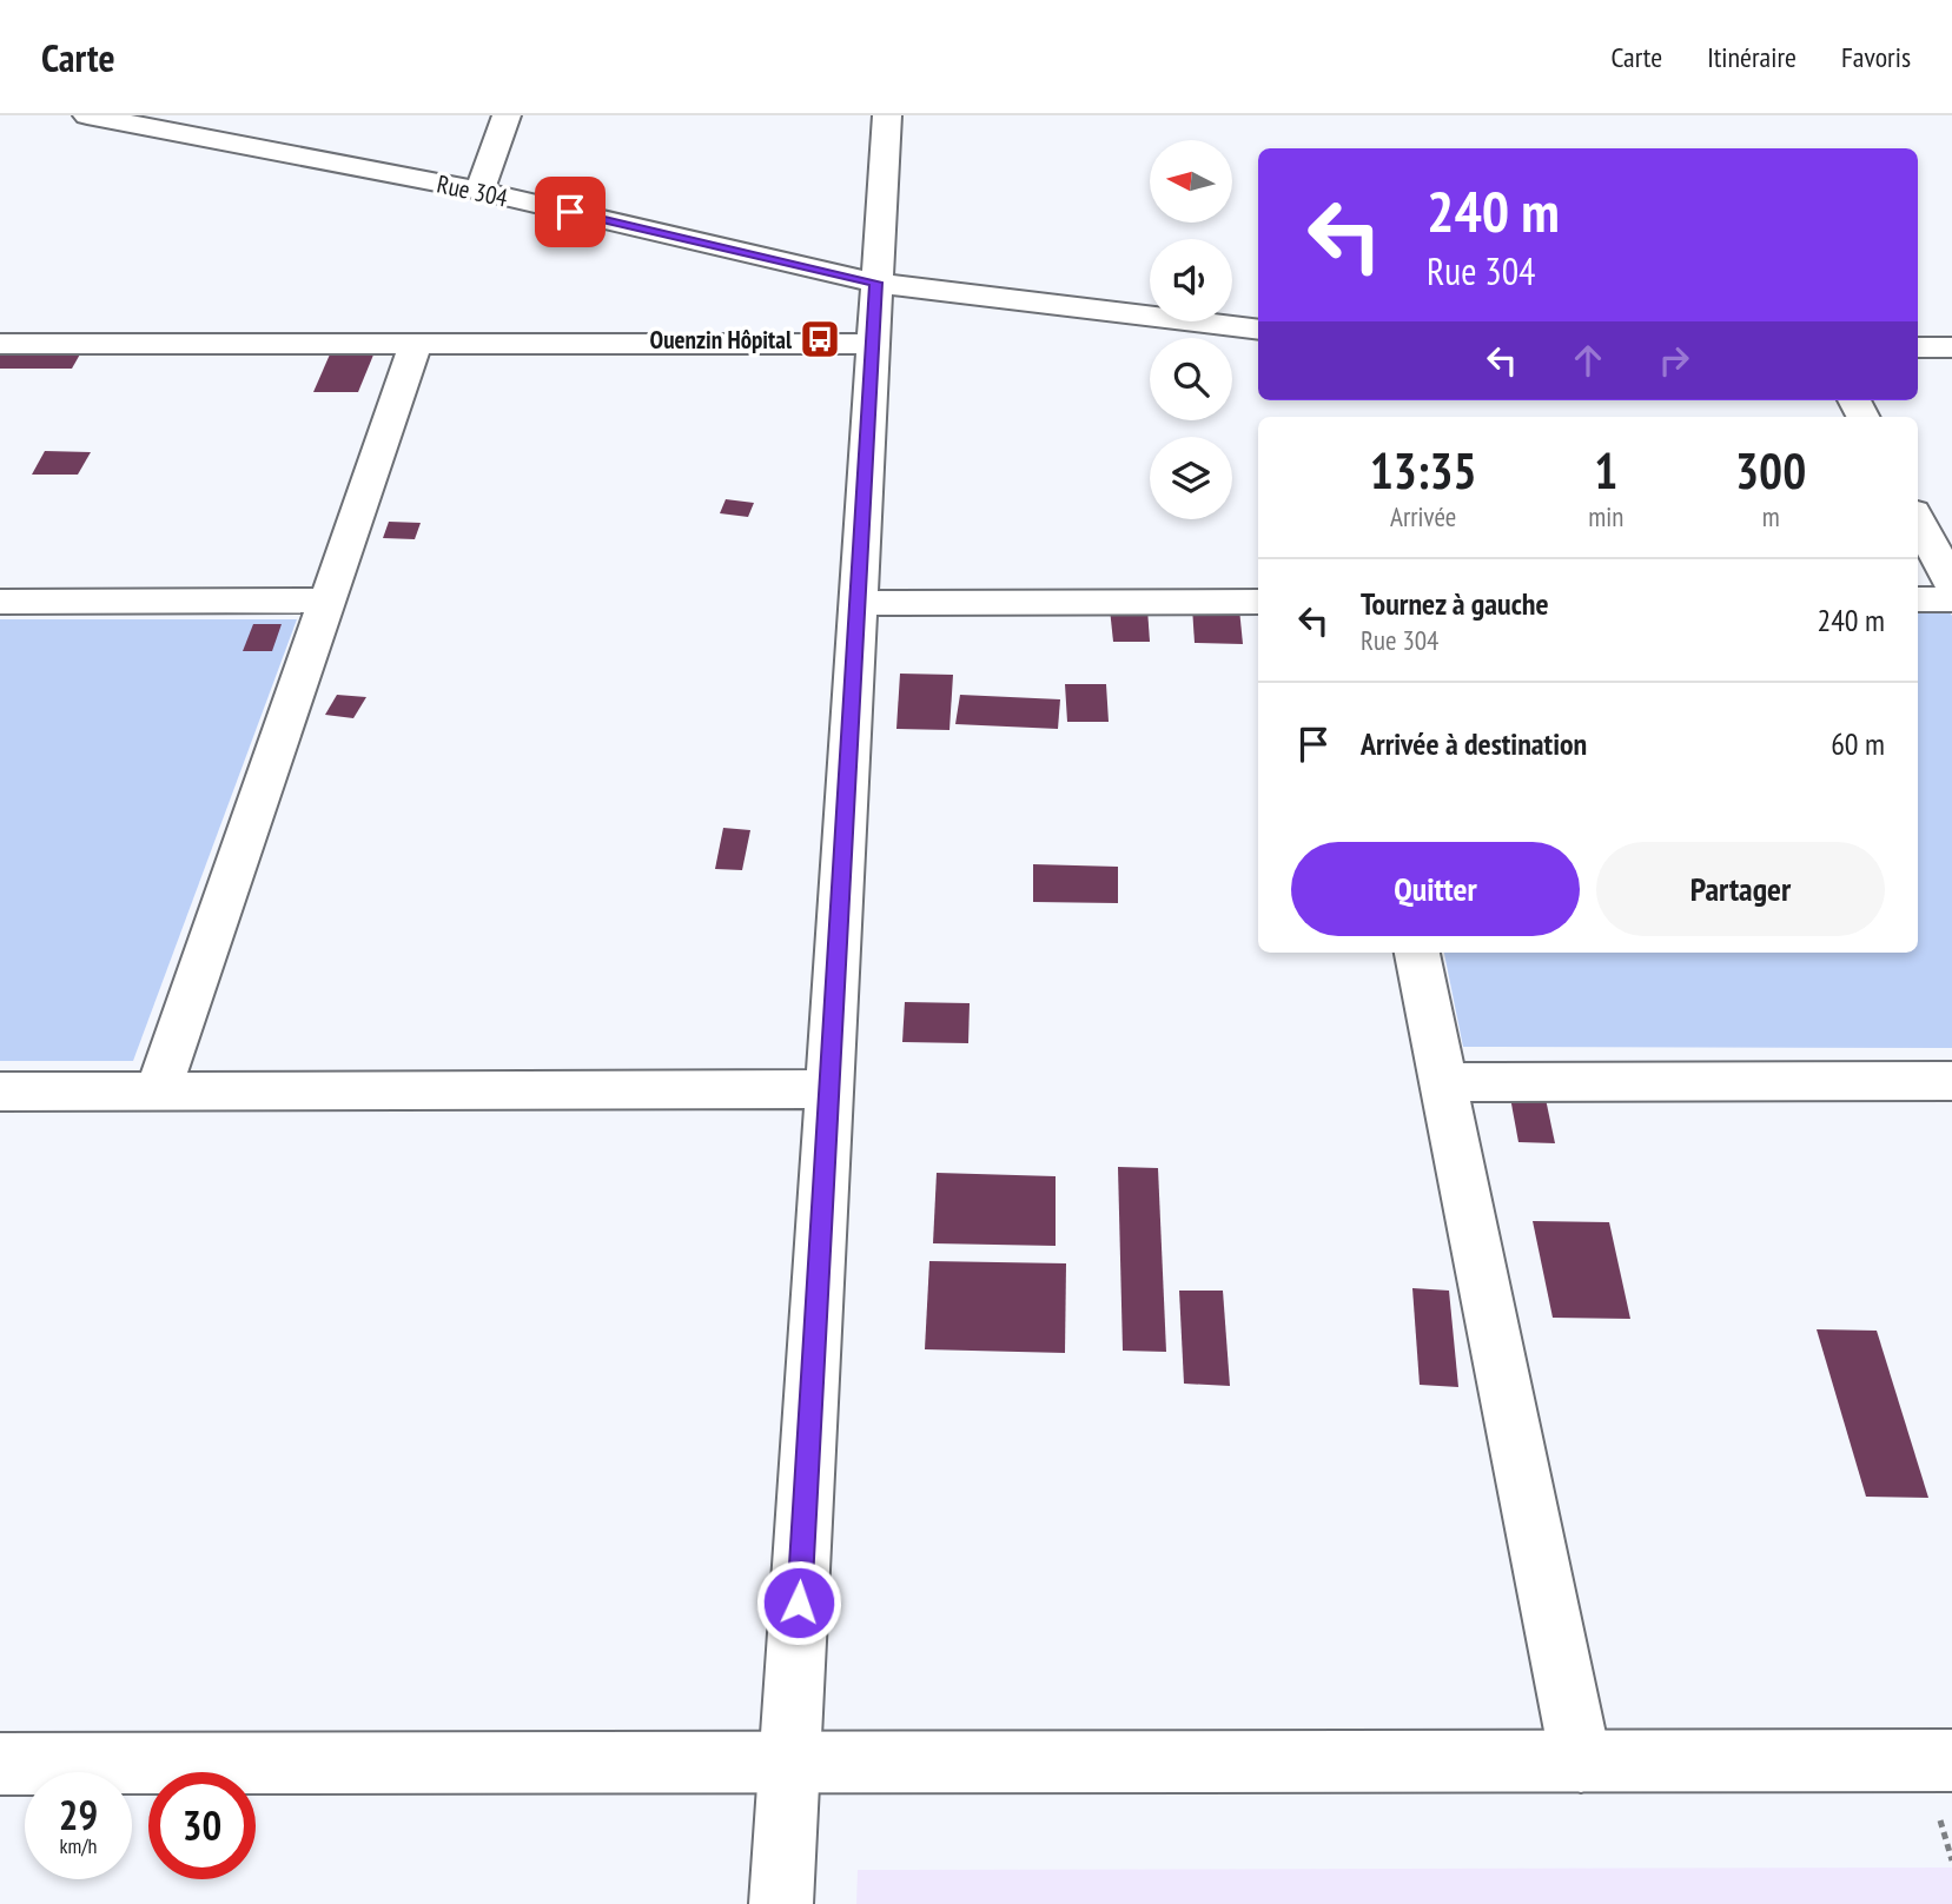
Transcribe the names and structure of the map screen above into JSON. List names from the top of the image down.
{
  "streets": {
    "street": ["Rue 304"]
  },
  "places": {
    "bus stop": ["Ouenzin Hôpital"]
  },
  "north": "left",
  "page": {
    "header": "Carte",
    "nav": ["Carte", "Itinéraire", "Favoris"],
    "turn": ["240 m", "Rue 304"],
    "eta": [
      "13:35",
      "Arrivée",
      "1",
      "min",
      "300",
      "m"
    ],
    "list": [
      {
        "name": "Tournez à gauche",
        "note": "Rue 304",
        "value": "240 m"
      },
      {
        "name": "Arrivée à destination",
        "value": "60 m"
      }
    ],
    "buttons": ["Quitter", "Partager"],
    "speed": "29 km/h",
    "limit": "30"
  }
}
